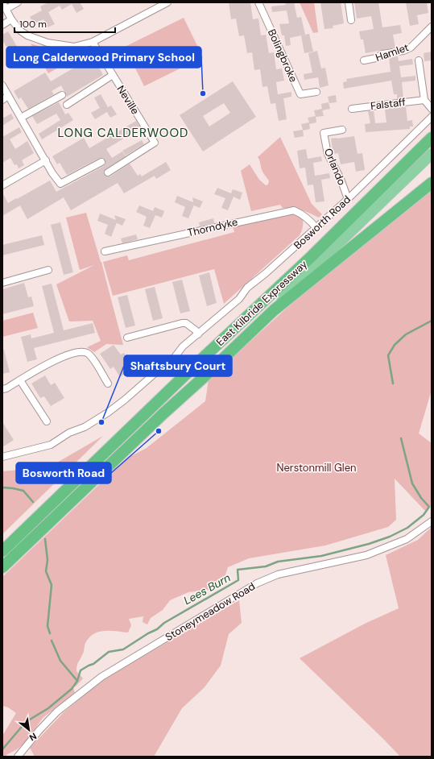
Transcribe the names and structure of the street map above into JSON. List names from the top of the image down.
{
  "streets": {
    "highway": ["East Kilbride Expressway"],
    "street": [
      "Hamlet",
      "Bolingbroke",
      "Neville",
      "Falstaff",
      "Orlando",
      "Bosworth Road",
      "Thorndyke",
      "Stoneymeadow Road"
    ]
  },
  "crossings": [
    ["Orlando", "Bosworth Road"],
    ["Bosworth Road", "Thorndyke"]
  ],
  "districts": ["LONG CALDERWOOD"],
  "water": ["Lees Burn"],
  "parks": ["Nerstonmill Glen"],
  "places": ["Long Calderwood Primary School", "Shaftsbury Court", "Bosworth Road"],
  "scale_bar": "100 m",
  "north": "bottom right"
}
